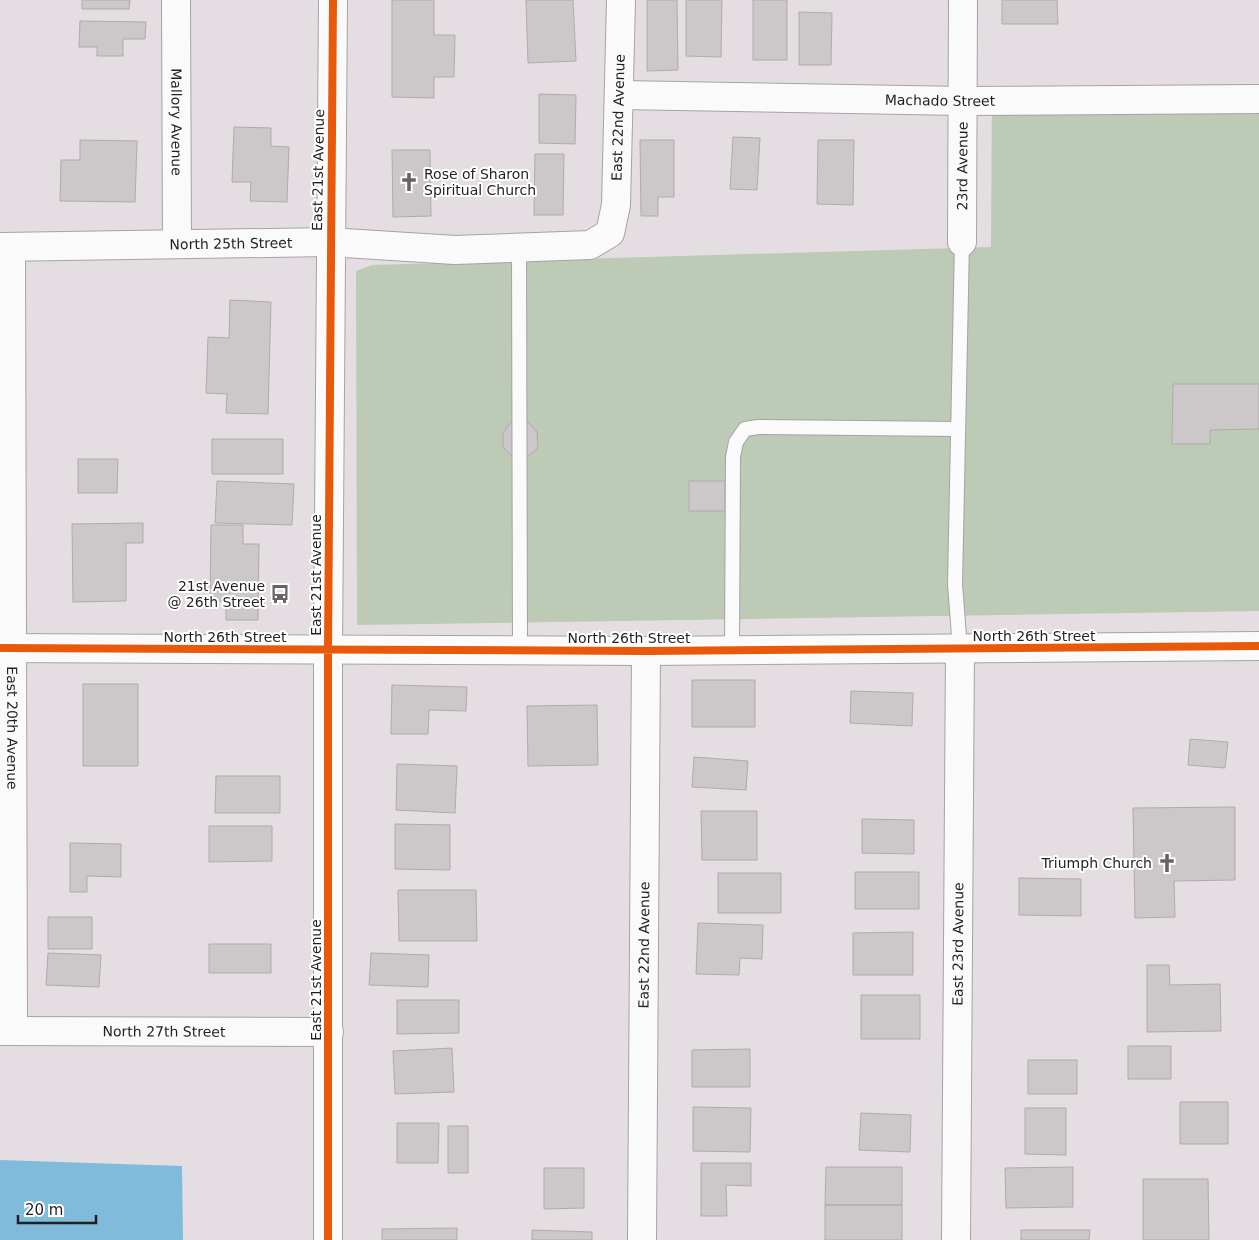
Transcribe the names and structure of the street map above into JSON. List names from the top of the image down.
{
  "streets": {
    "street": [
      "Machado Street",
      "East 22nd Avenue",
      "Mallory Avenue",
      "23rd Avenue",
      "East 21st Avenue",
      "North 25th Street",
      "North 26th Street",
      "East 20th Avenue",
      "East 23rd Avenue",
      "North 27th Street"
    ]
  },
  "crossings": [
    ["Machado Street", "East 22nd Avenue"],
    ["Machado Street", "23rd Avenue"],
    ["East 22nd Avenue", "North 25th Street"],
    ["East 22nd Avenue", "North 26th Street"],
    ["Mallory Avenue", "North 25th Street"],
    ["East 21st Avenue", "North 25th Street"],
    ["East 21st Avenue", "North 26th Street"],
    ["East 21st Avenue", "North 27th Street"],
    ["North 25th Street", "East 20th Avenue"],
    ["North 26th Street", "East 20th Avenue"],
    ["North 26th Street", "East 23rd Avenue"],
    ["East 20th Avenue", "North 27th Street"]
  ],
  "places": {
    "church": ["Rose of Sharon Spiritual Church", "Triumph Church"],
    "bus stop": ["21st Avenue @ 26th Street"]
  },
  "scale_bar": "20 m"
}
